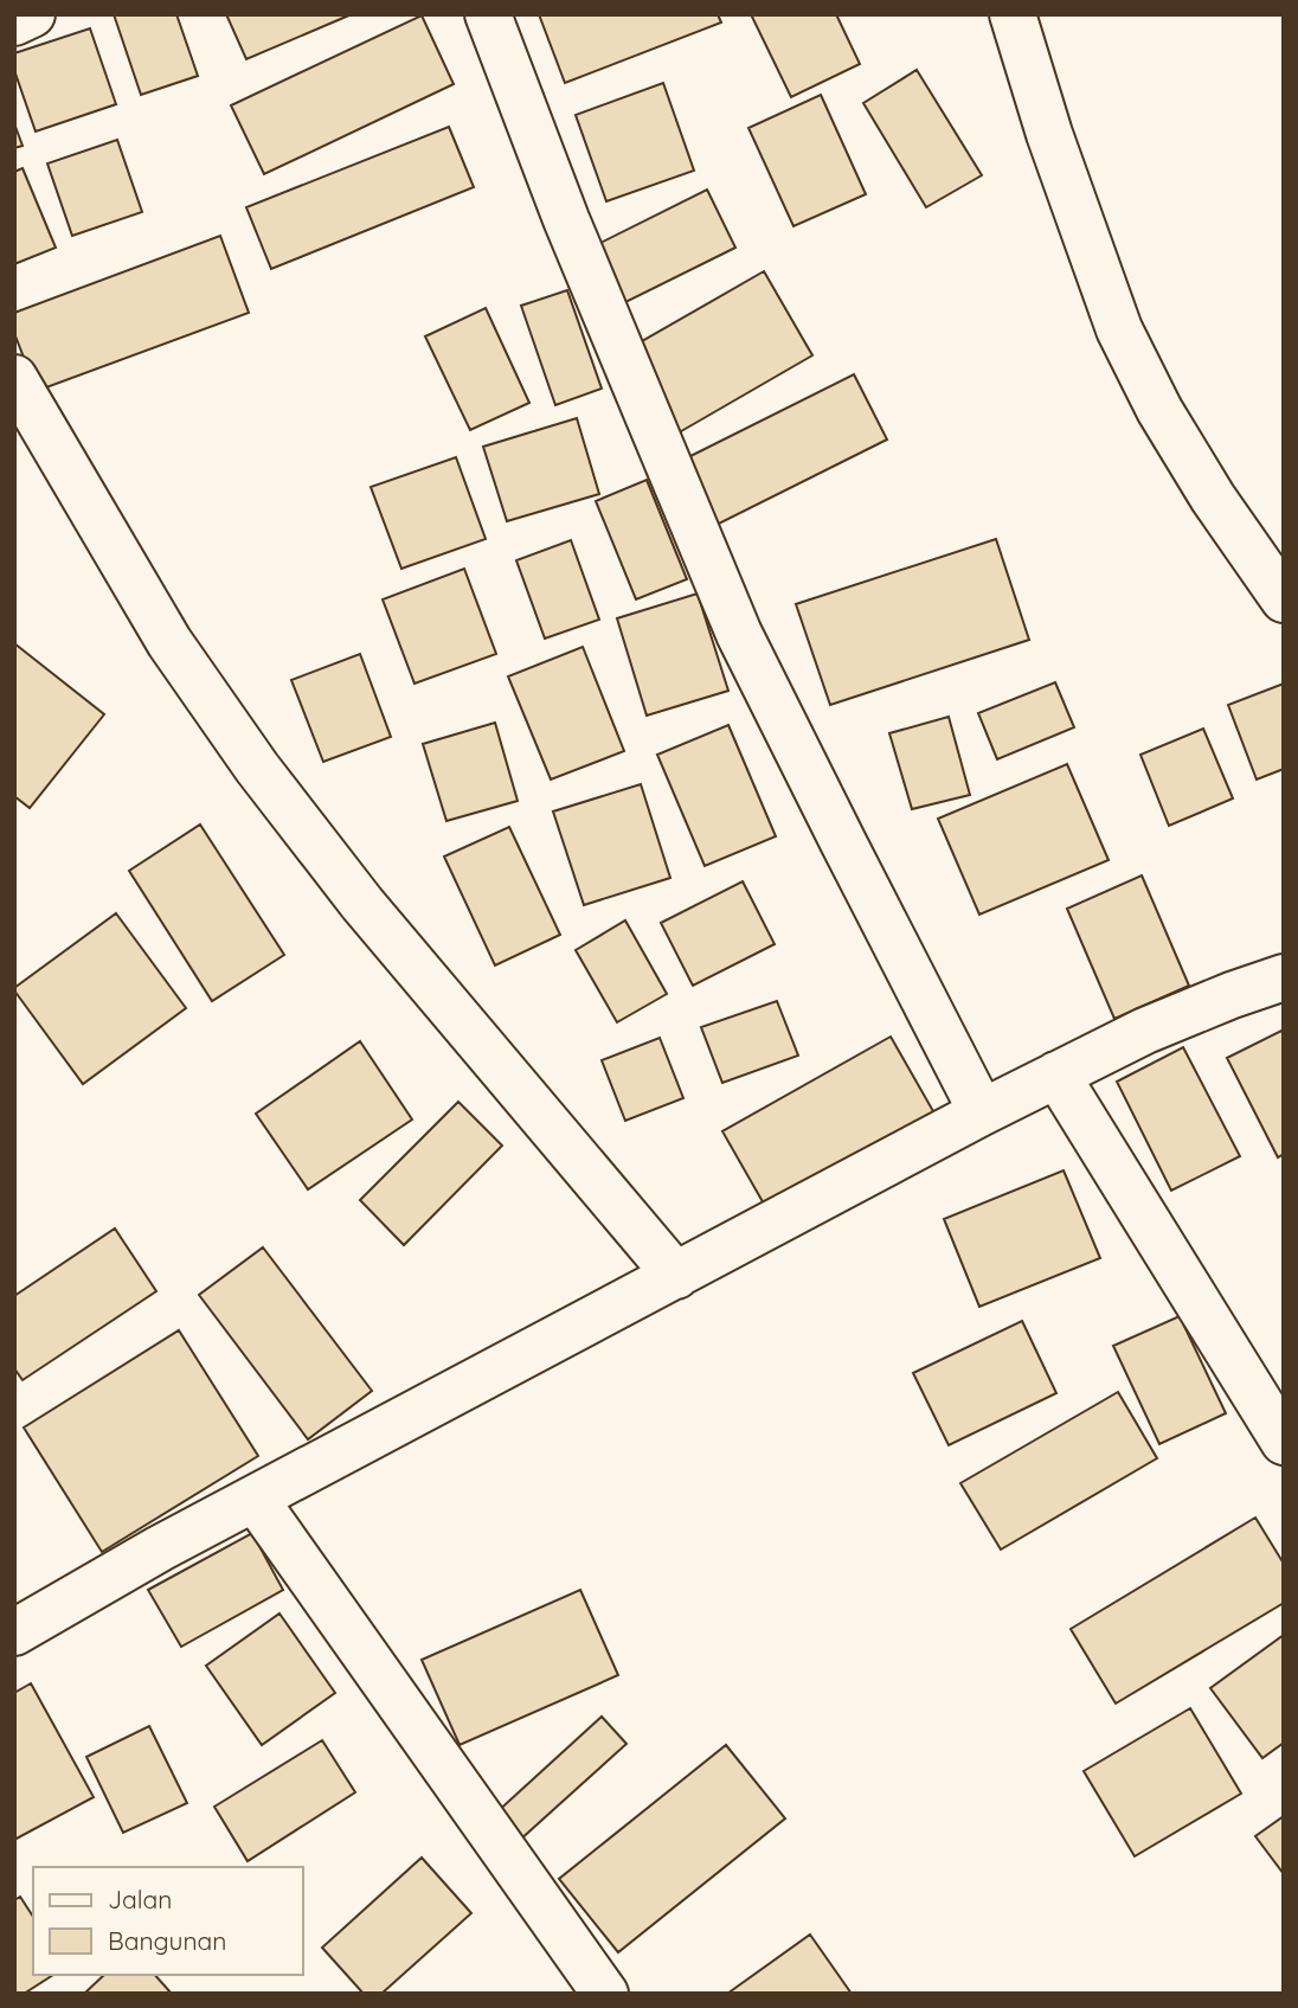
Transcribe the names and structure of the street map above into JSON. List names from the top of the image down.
{
  "legend": ["Jalan", "Bangunan"]
}
